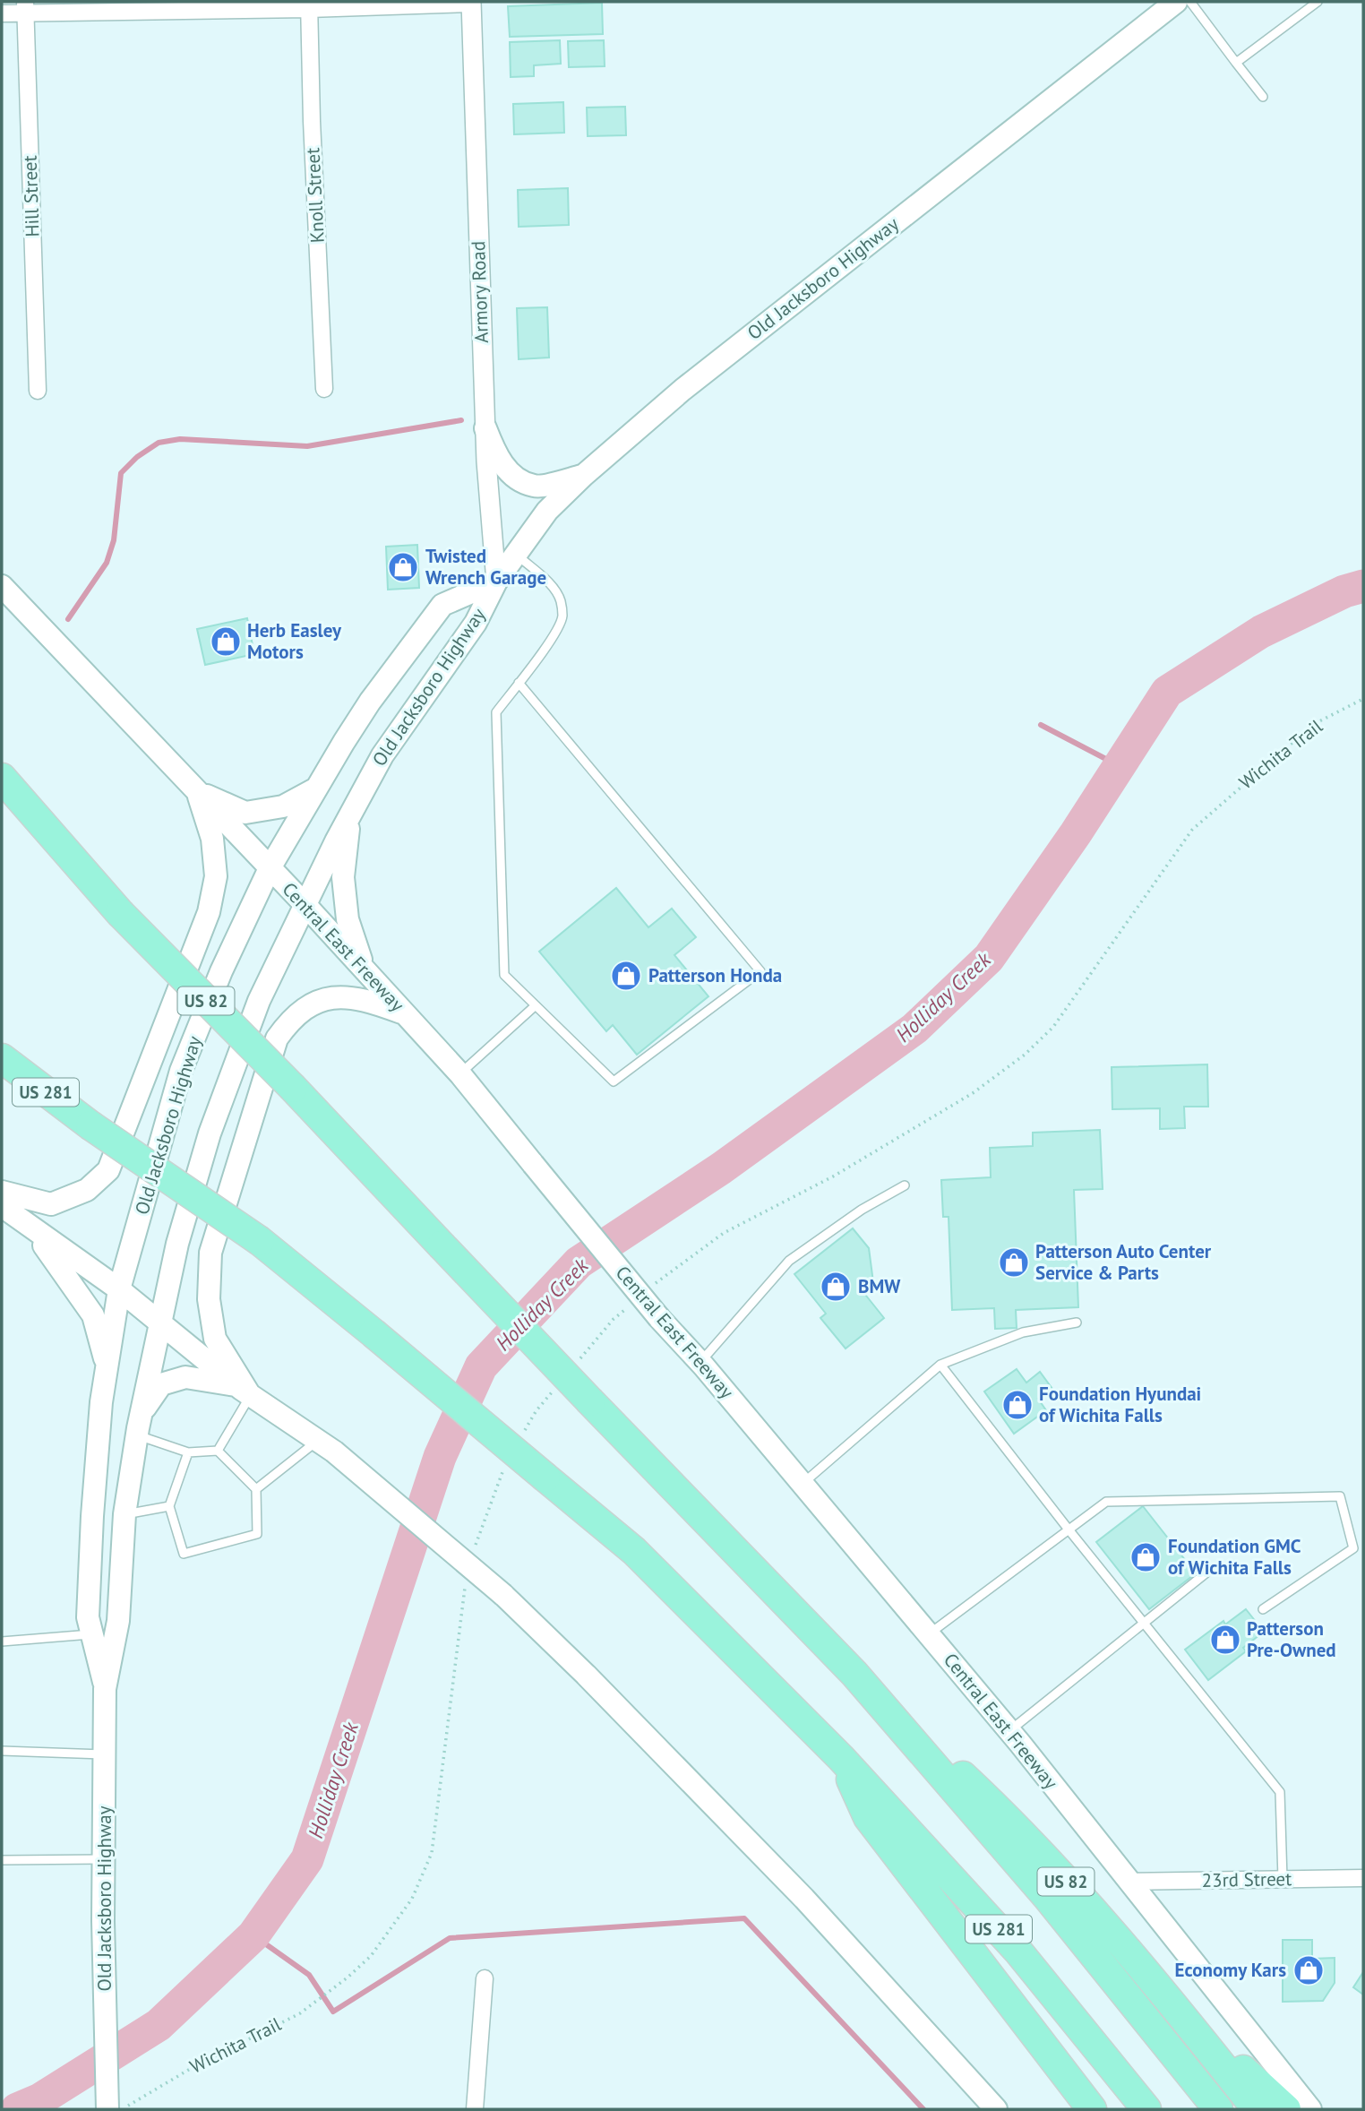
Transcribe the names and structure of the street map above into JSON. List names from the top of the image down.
{
  "streets": {
    "highway": ["US 82", "US 281"],
    "main road": ["Old Jacksboro Highway", "Central East Freeway"],
    "street": [
      "Knoll Street",
      "Hill Street",
      "Armory Road",
      "23rd Street"
    ],
    "path": ["Wichita Trail"]
  },
  "crossings": [
    ["Old Jacksboro Highway", "Armory Road"],
    ["Old Jacksboro Highway", "Central East Freeway"],
    ["Central East Freeway", "23rd Street"],
    ["US 82", "US 281"]
  ],
  "water": ["Holliday Creek"],
  "places": {
    "shop": [
      "Twisted Wrench Garage",
      "Herb Easley Motors",
      "Patterson Honda",
      "Patterson Auto Center Service & Parts",
      "BMW",
      "Foundation Hyundai of Wichita Falls",
      "Foundation GMC of Wichita Falls",
      "Patterson Pre-Owned",
      "Economy Kars"
    ]
  }
}
